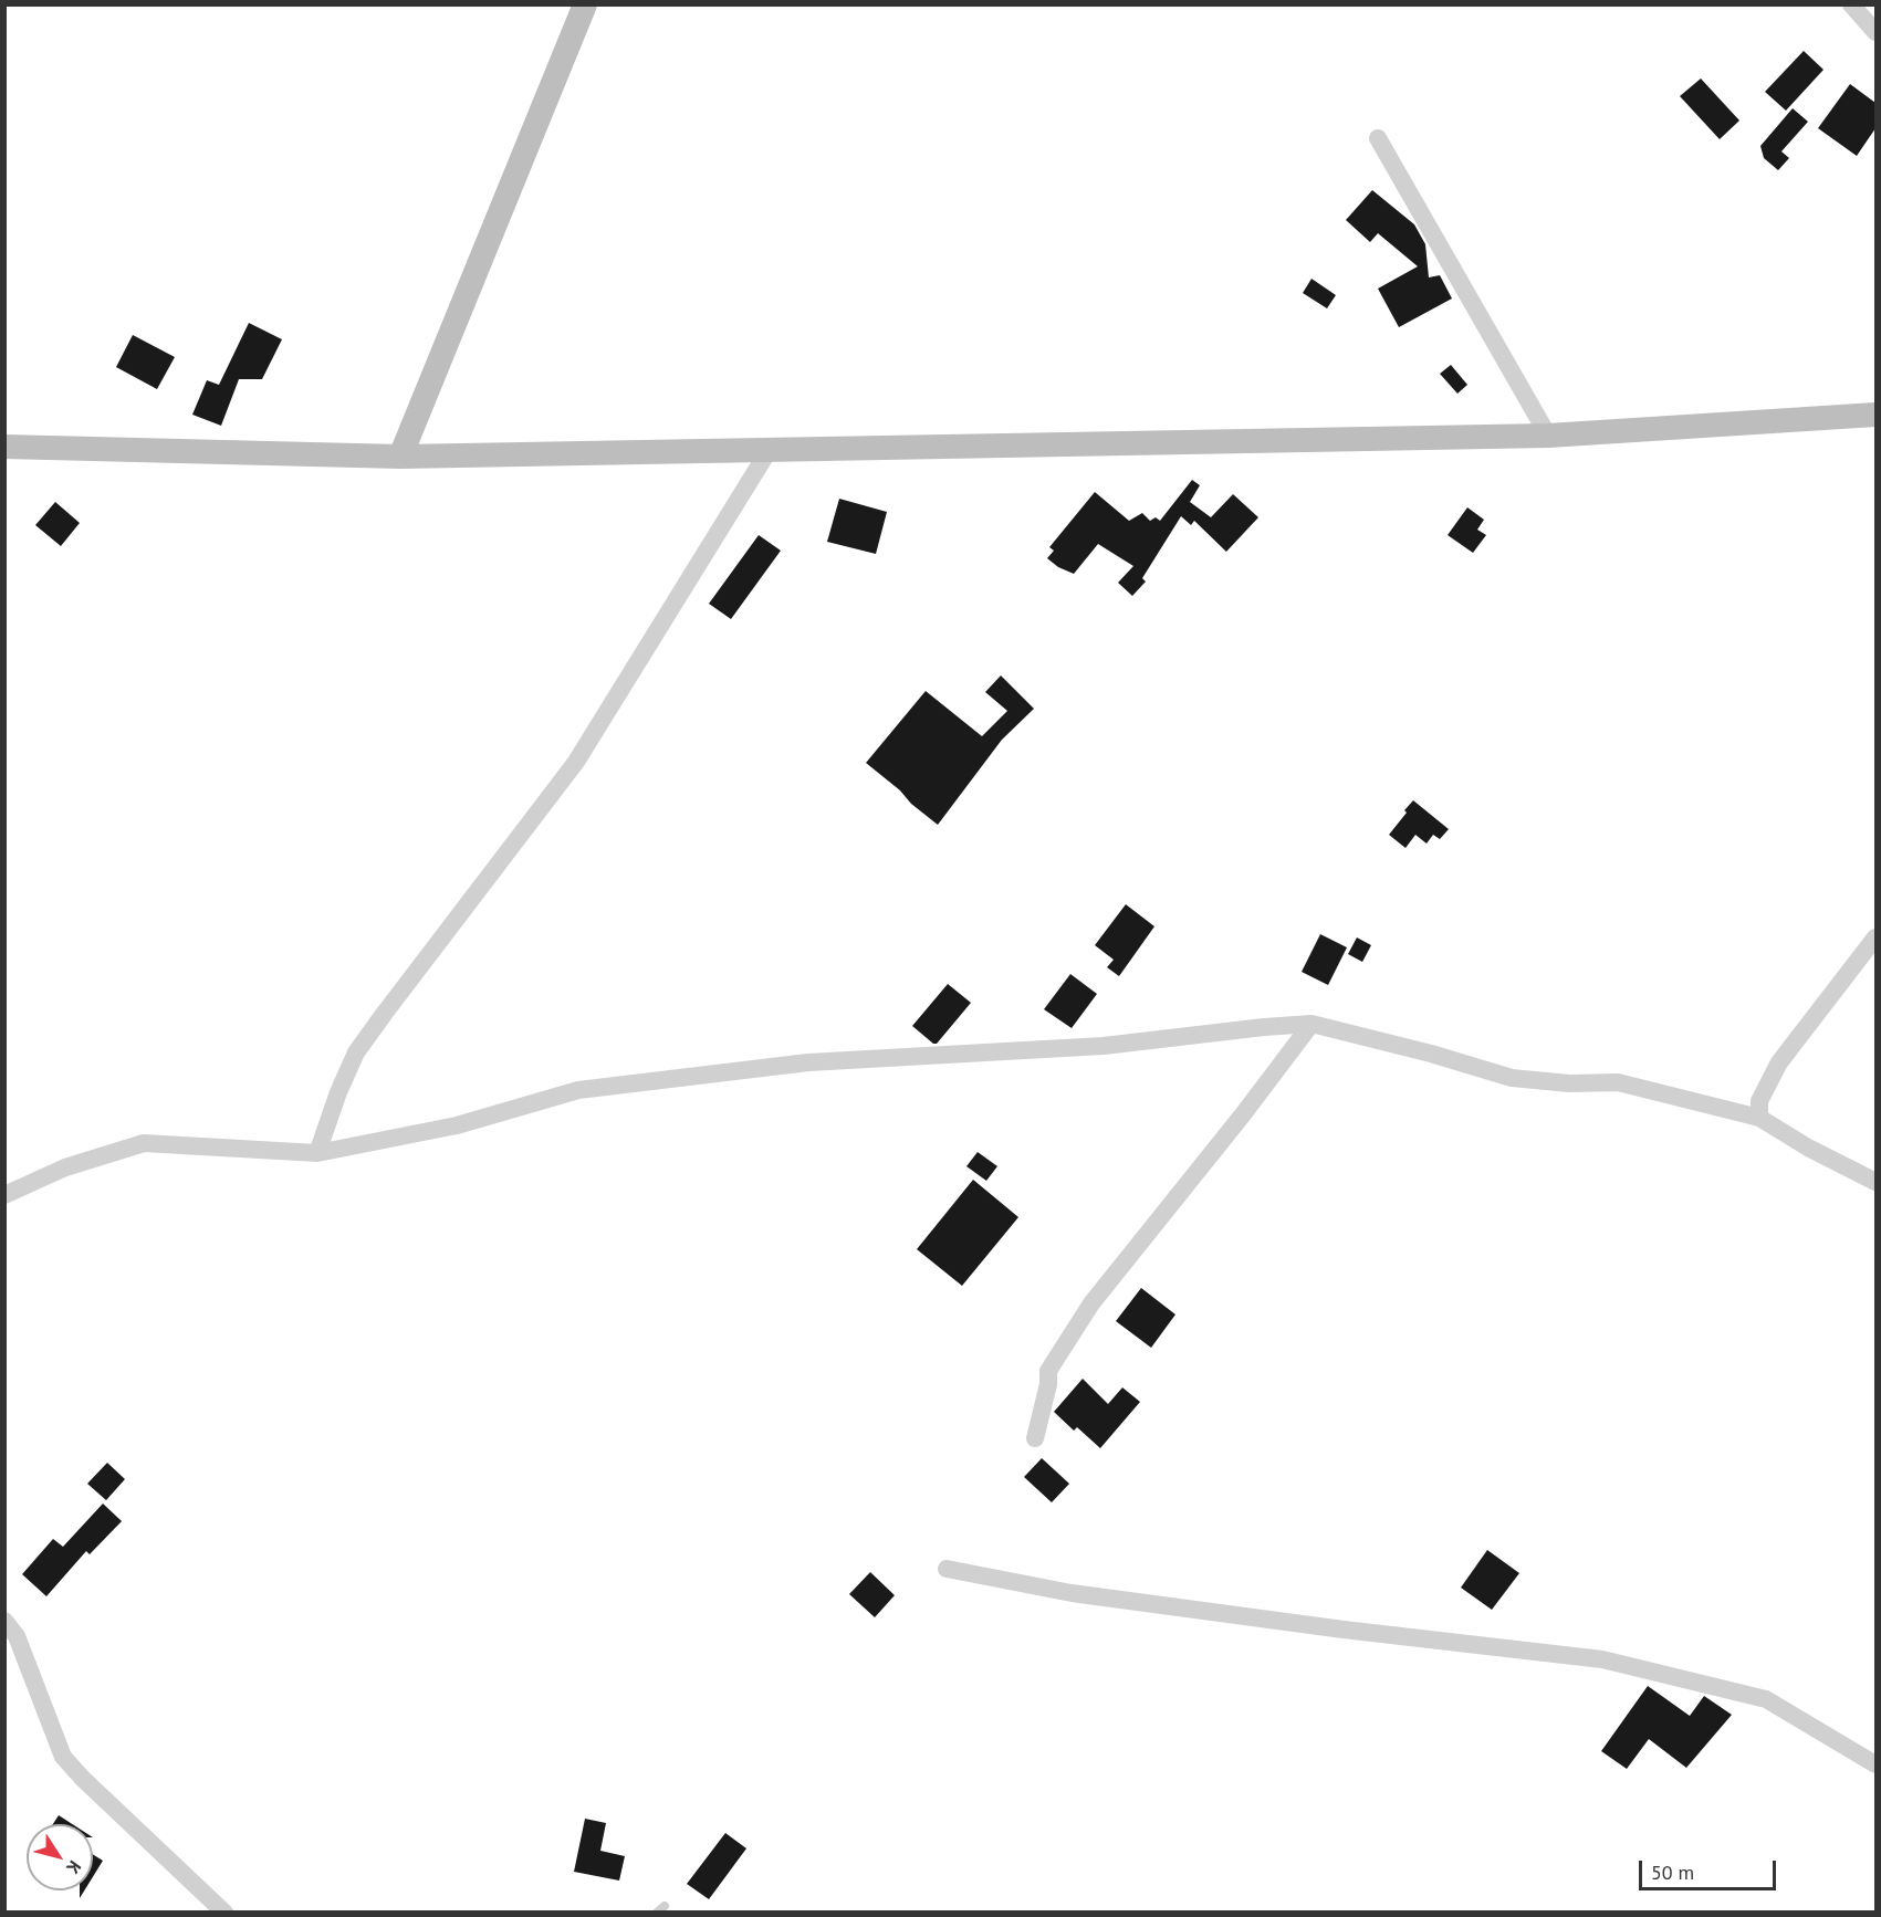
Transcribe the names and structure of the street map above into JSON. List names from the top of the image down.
{
  "scale_bar": "50 m",
  "north": "bottom right"
}
